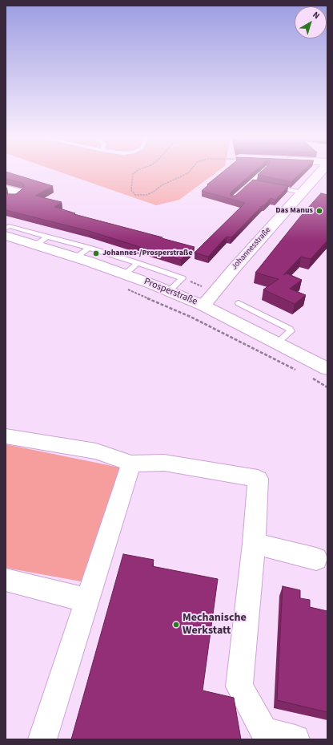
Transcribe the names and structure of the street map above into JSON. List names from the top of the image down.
{
  "streets": {
    "street": ["Johannesstraße", "Prosperstraße"]
  },
  "crossings": [
    ["Johannesstraße", "Prosperstraße"]
  ],
  "places": ["Das Manus", "Johannes-/Prosperstraße", "Mechanische Werkstatt"],
  "north": "top right"
}
